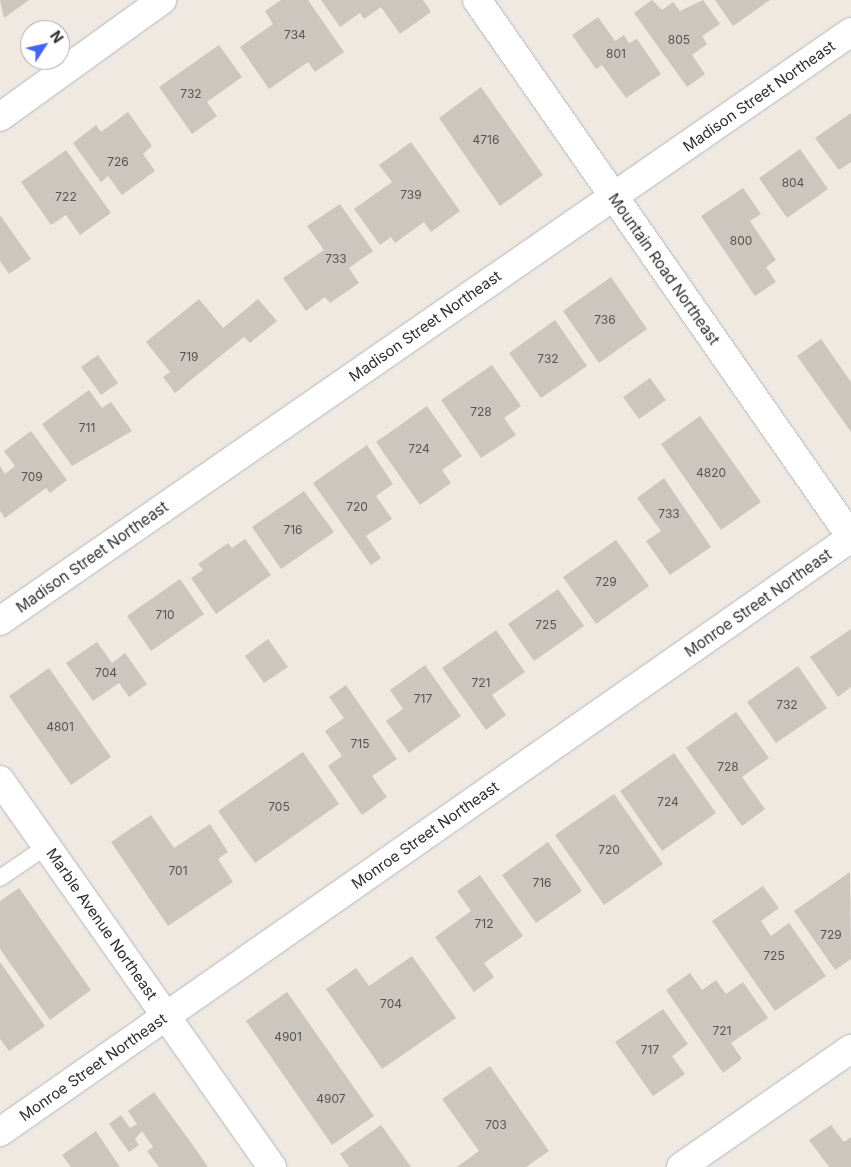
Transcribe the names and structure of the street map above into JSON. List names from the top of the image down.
{
  "streets": {
    "street": [
      "Madison Street Northeast",
      "Mountain Road Northeast",
      "Monroe Street Northeast",
      "Marble Avenue Northeast"
    ]
  },
  "crossings": [
    ["Madison Street Northeast", "Mountain Road Northeast"],
    ["Mountain Road Northeast", "Monroe Street Northeast"],
    ["Monroe Street Northeast", "Marble Avenue Northeast"]
  ],
  "house_numbers": [
    "734",
    "805",
    "801",
    "732",
    "4716",
    "726",
    "804",
    "739",
    "722",
    "800",
    "733",
    "736",
    "719",
    "732",
    "728",
    "711",
    "724",
    "4820",
    "709",
    "720",
    "733",
    "716",
    "729",
    "710",
    "725",
    "704",
    "721",
    "717",
    "732",
    "4801",
    "715",
    "728",
    "724",
    "705",
    "720",
    "701",
    "716",
    "712",
    "729",
    "725",
    "704",
    "721",
    "4901",
    "717",
    "4907",
    "703"
  ],
  "north": "top right"
}
